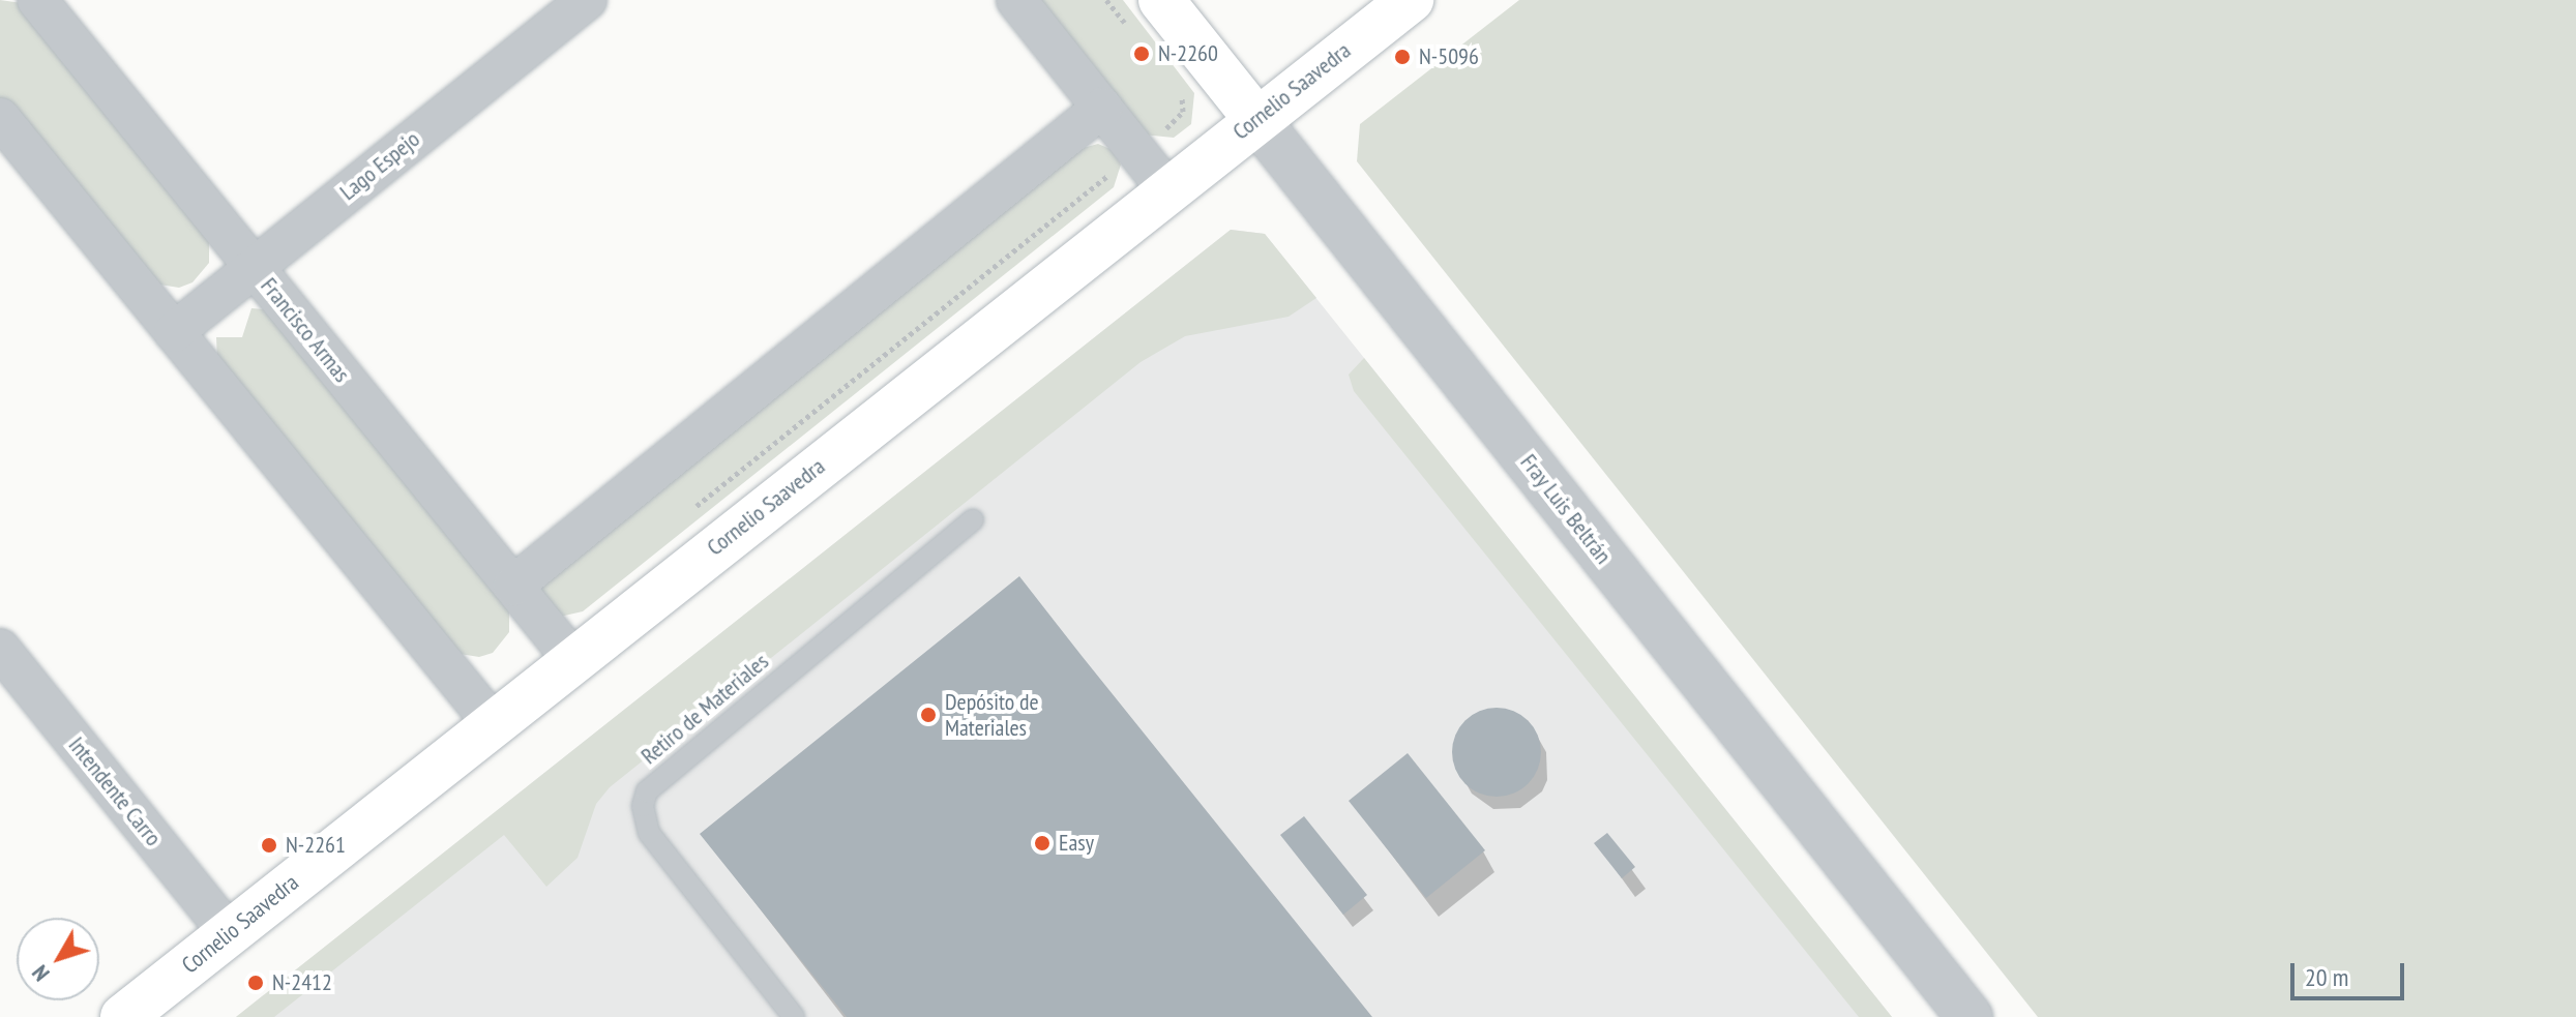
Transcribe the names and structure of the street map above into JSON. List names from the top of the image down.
{
  "streets": {
    "main road": ["Cornelio Saavedra", "Fray Luis Beltrán"],
    "street": ["Lago Espejo", "Francisco Armas", "Intendente Carro"],
    "lane": ["Retiro de Materiales"]
  },
  "crossings": [
    ["Cornelio Saavedra", "Francisco Armas"],
    ["Cornelio Saavedra", "Fray Luis Beltrán"],
    ["Cornelio Saavedra", "Intendente Carro"],
    ["Lago Espejo", "Francisco Armas"]
  ],
  "places": [
    "N-2260",
    "N-5096",
    "Depósito de Materiales",
    "Easy",
    "N-2261",
    "N-2412"
  ],
  "scale_bar": "20 m",
  "north": "bottom left"
}
